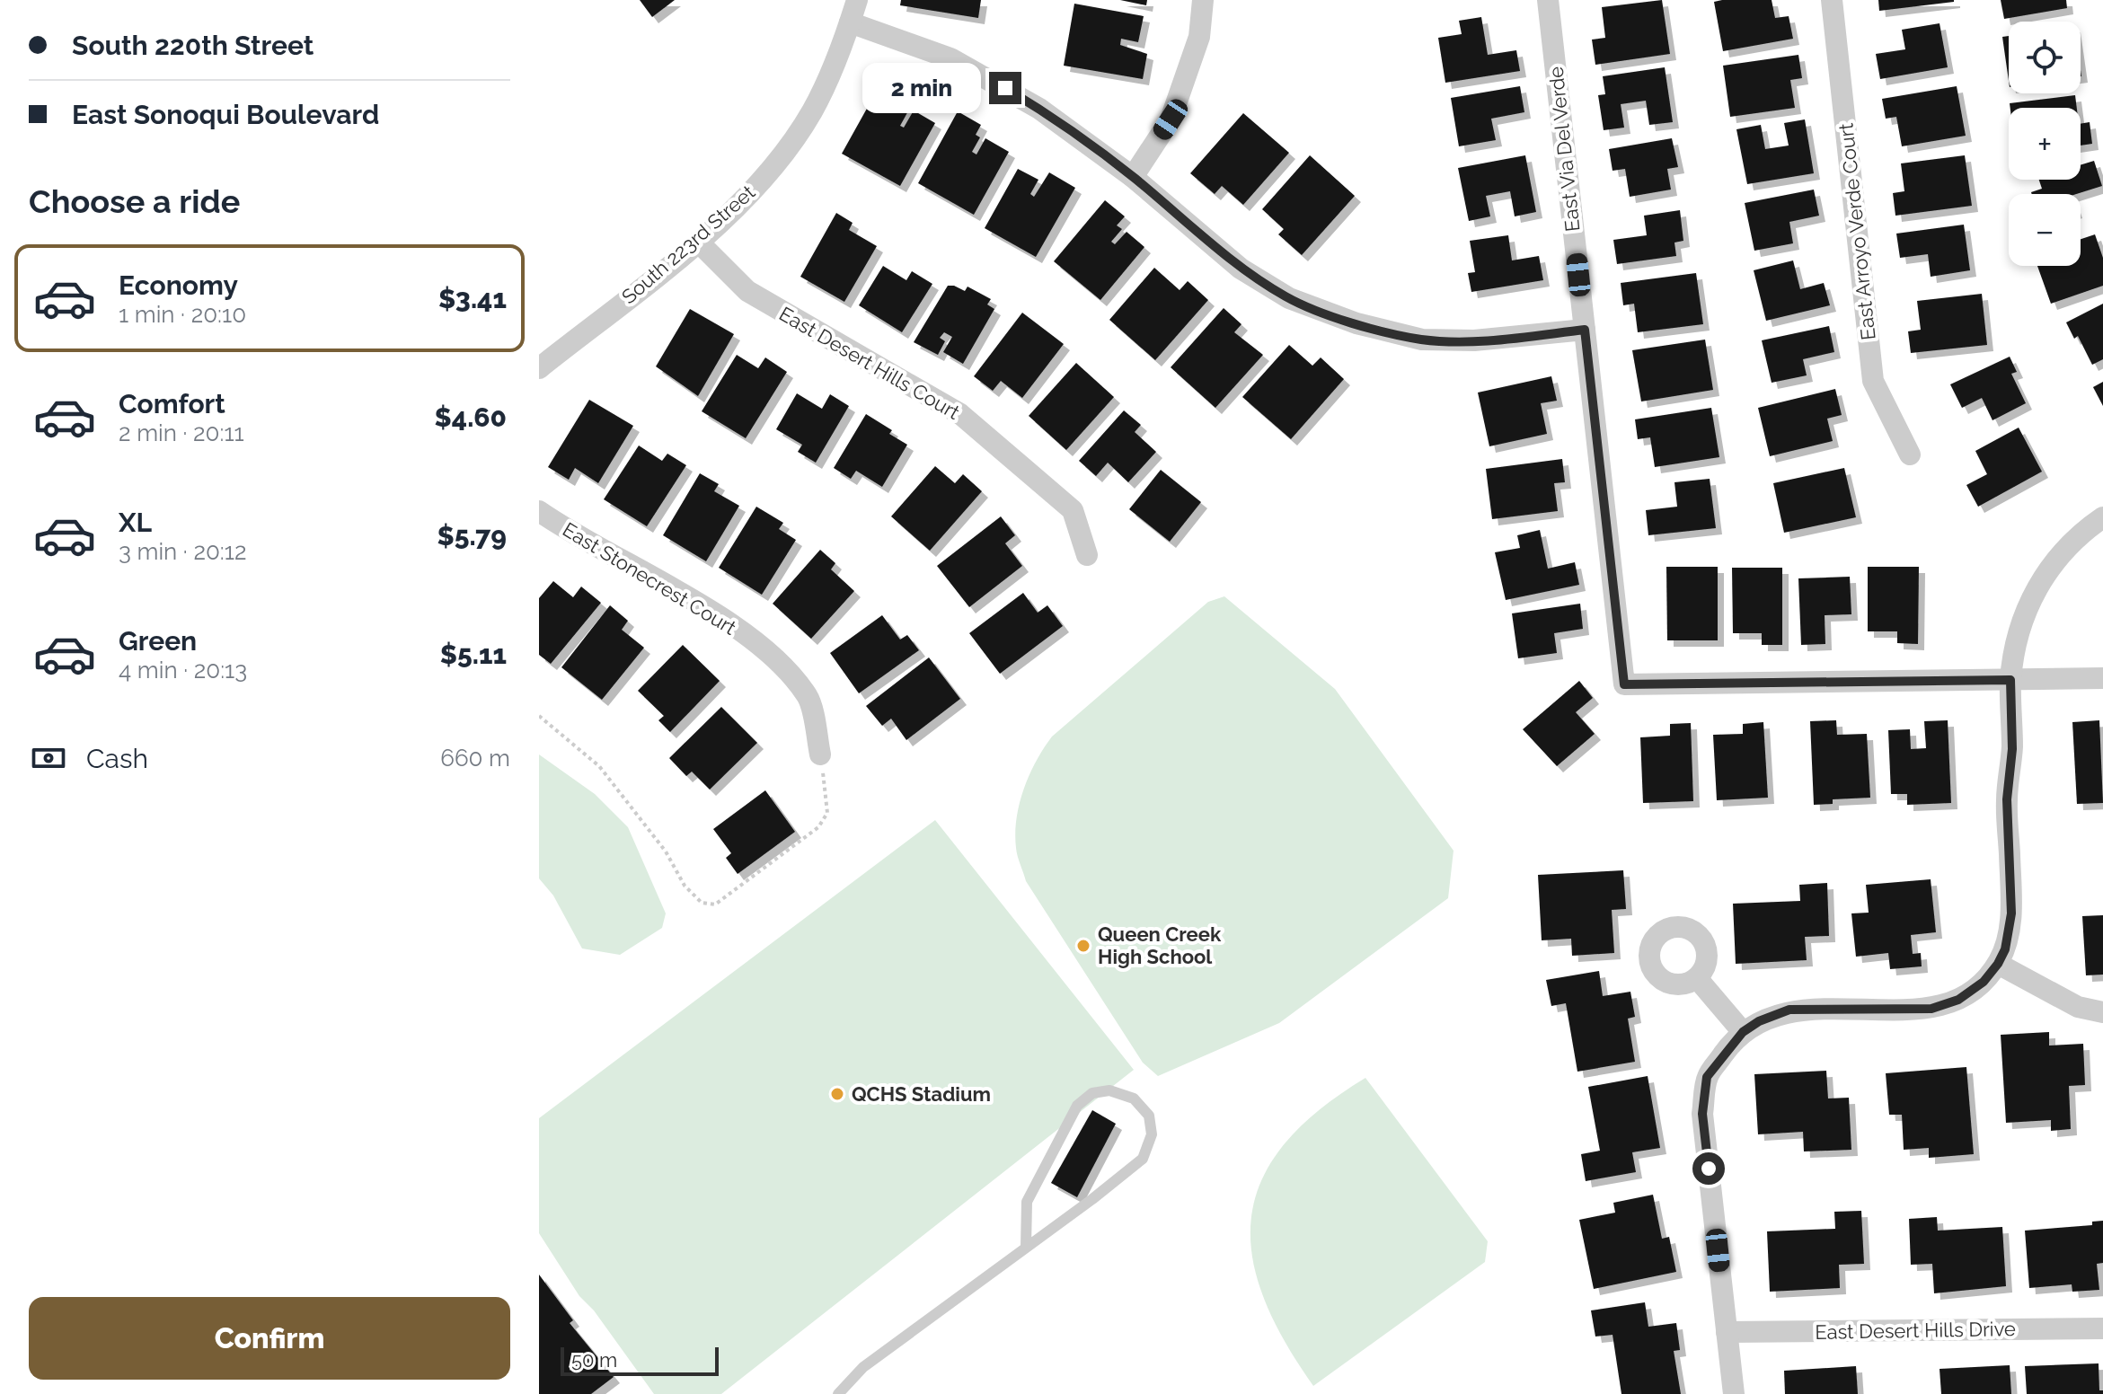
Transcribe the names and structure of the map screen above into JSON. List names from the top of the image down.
{
  "streets": {
    "street": [
      "East Via Del Verde",
      "East Arroyo Verde Court",
      "South 223rd Street",
      "East Desert Hills Court",
      "East Stonecrest Court",
      "East Desert Hills Drive"
    ]
  },
  "crossings": [
    ["South 223rd Street", "East Desert Hills Court"]
  ],
  "places": ["Queen Creek High School", "QCHS Stadium"],
  "scale_bar": "50 m",
  "page": {
    "banner": ["South 220th Street", "East Sonoqui Boulevard"],
    "map_buttons": ["+", "−"],
    "bubble": "2 min",
    "heading": "Choose a ride",
    "list": [
      {
        "name": "Economy",
        "note": "1 min · 20:10",
        "value": "$3.41"
      },
      {
        "name": "Comfort",
        "note": "2 min · 20:11",
        "value": "$4.60"
      },
      {
        "name": "XL",
        "note": "3 min · 20:12",
        "value": "$5.79"
      },
      {
        "name": "Green",
        "note": "4 min · 20:13",
        "value": "$5.11"
      }
    ],
    "pay": ["Cash", "660 m"],
    "buttons": "Confirm",
    "scale": "50 m"
  }
}
